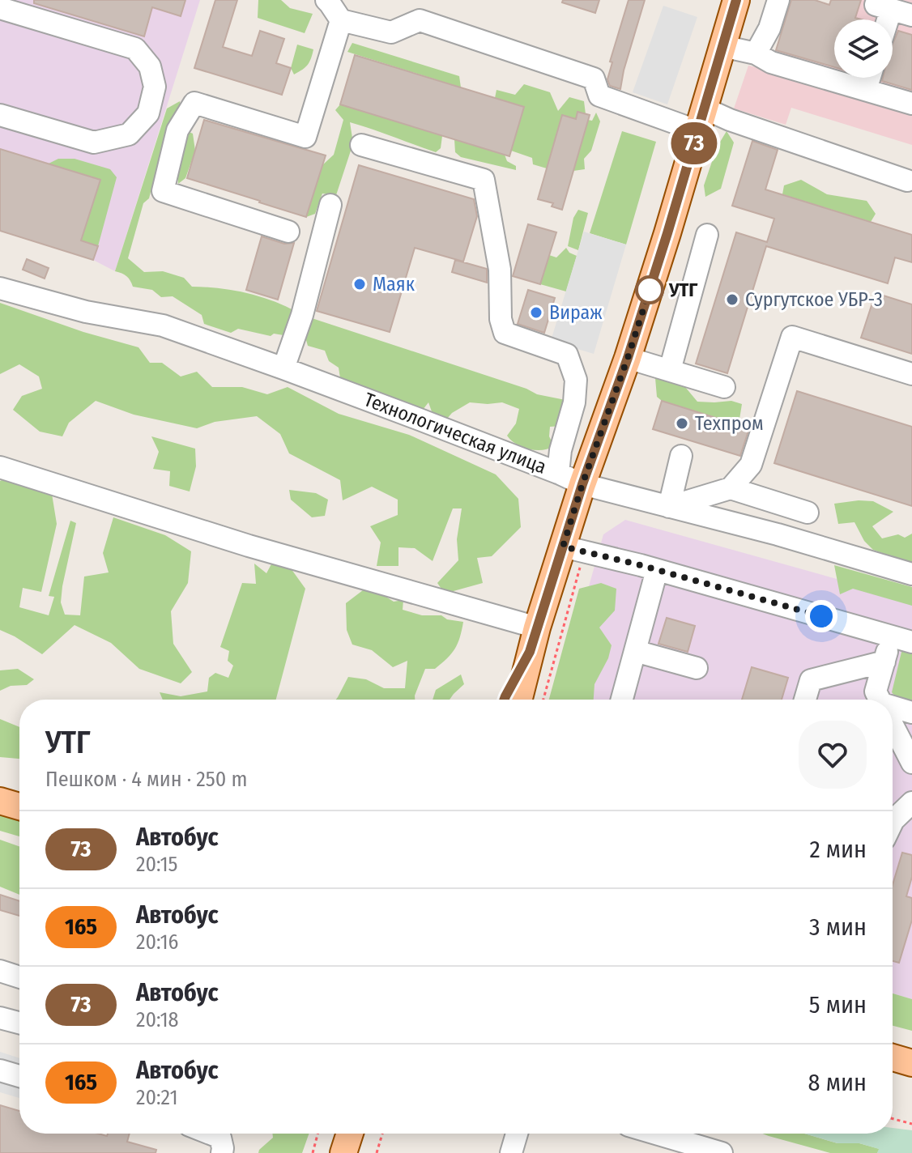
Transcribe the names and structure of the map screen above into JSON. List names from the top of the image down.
{
  "streets": {
    "street": ["Технологическая улица"]
  },
  "places": [
    "Маяк",
    "УТГ",
    "Сургутское УБР-3",
    "Вираж",
    "Техпром"
  ],
  "lines": ["bus line 73"],
  "page": {
    "on_map": "73",
    "heading": ["УТГ", "Пешком · 4 мин · 250 m"],
    "list": [
      {
        "mark": "73",
        "name": "Автобус",
        "note": "20:15",
        "value": "2 мин"
      },
      {
        "mark": "165",
        "name": "Автобус",
        "note": "20:16",
        "value": "3 мин"
      },
      {
        "mark": "73",
        "name": "Автобус",
        "note": "20:18",
        "value": "5 мин"
      },
      {
        "mark": "165",
        "name": "Автобус",
        "note": "20:21",
        "value": "8 мин"
      }
    ]
  }
}
